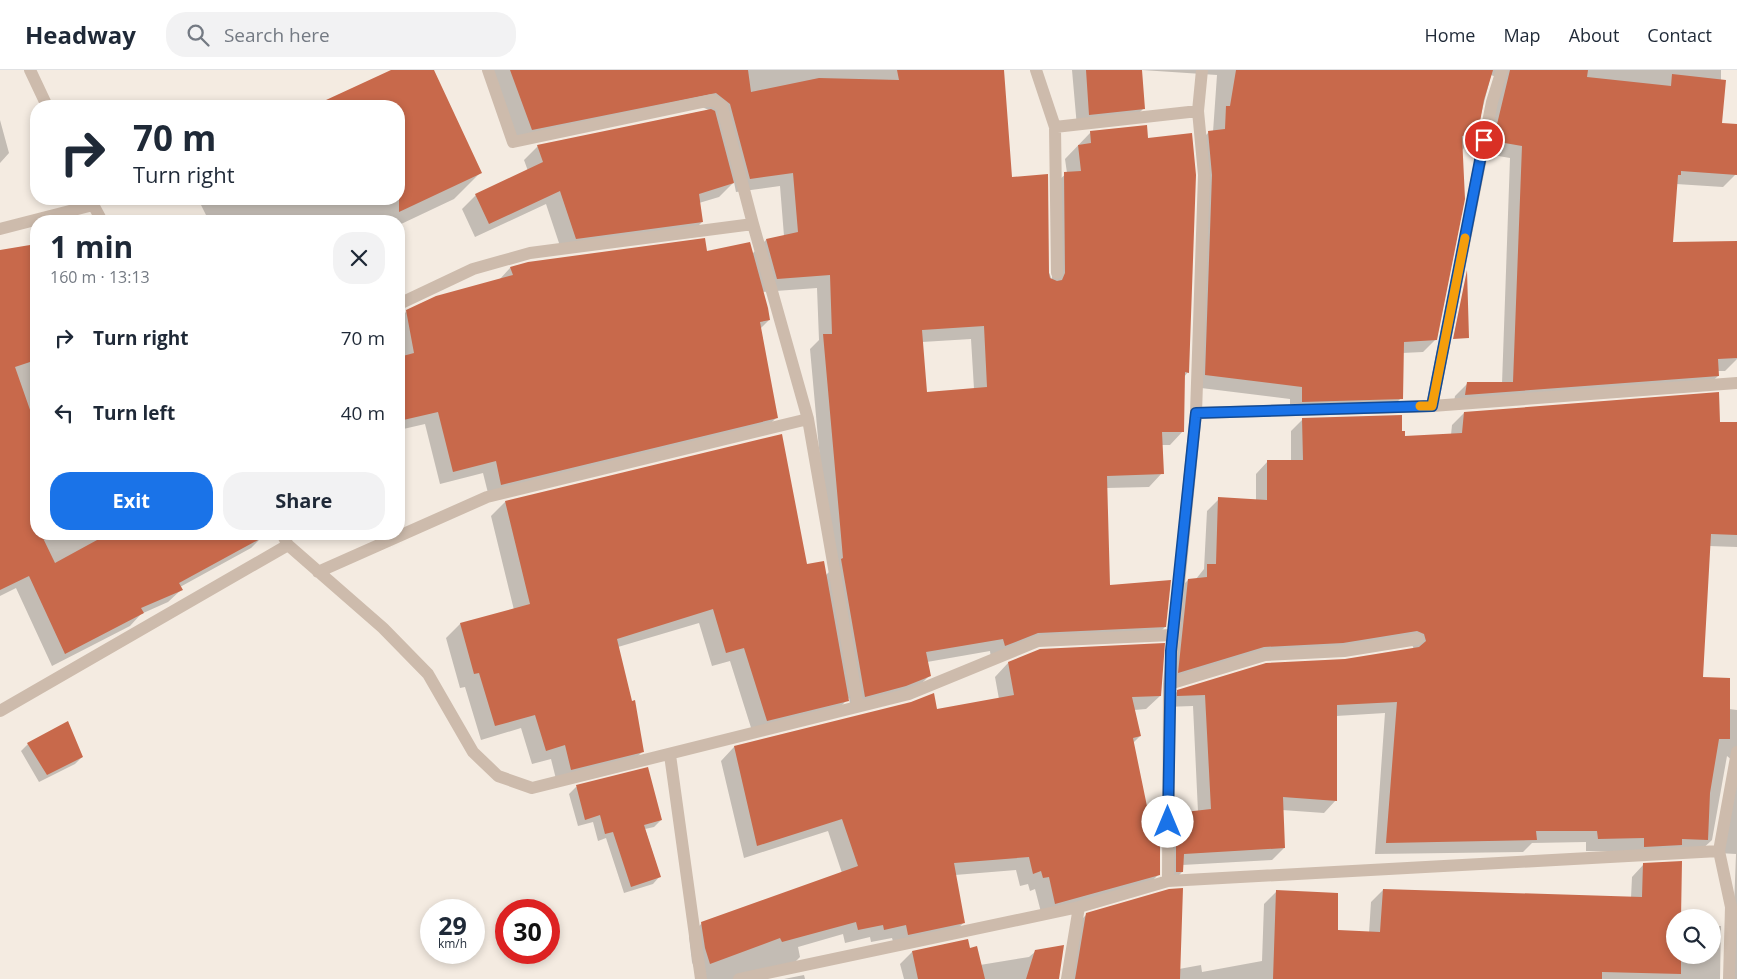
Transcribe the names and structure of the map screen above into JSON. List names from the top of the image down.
{
  "page": {
    "header": "Headway",
    "search": "Search here",
    "nav": [
      "Home",
      "Map",
      "About",
      "Contact"
    ],
    "turn": ["70 m", "Turn right"],
    "heading": ["1 min", "160 m · 13:13"],
    "list": [
      {
        "name": "Turn right",
        "value": "70 m"
      },
      {
        "name": "Turn left",
        "value": "40 m"
      }
    ],
    "buttons": ["Exit", "Share"],
    "speed": "29 km/h",
    "limit": "30"
  }
}
